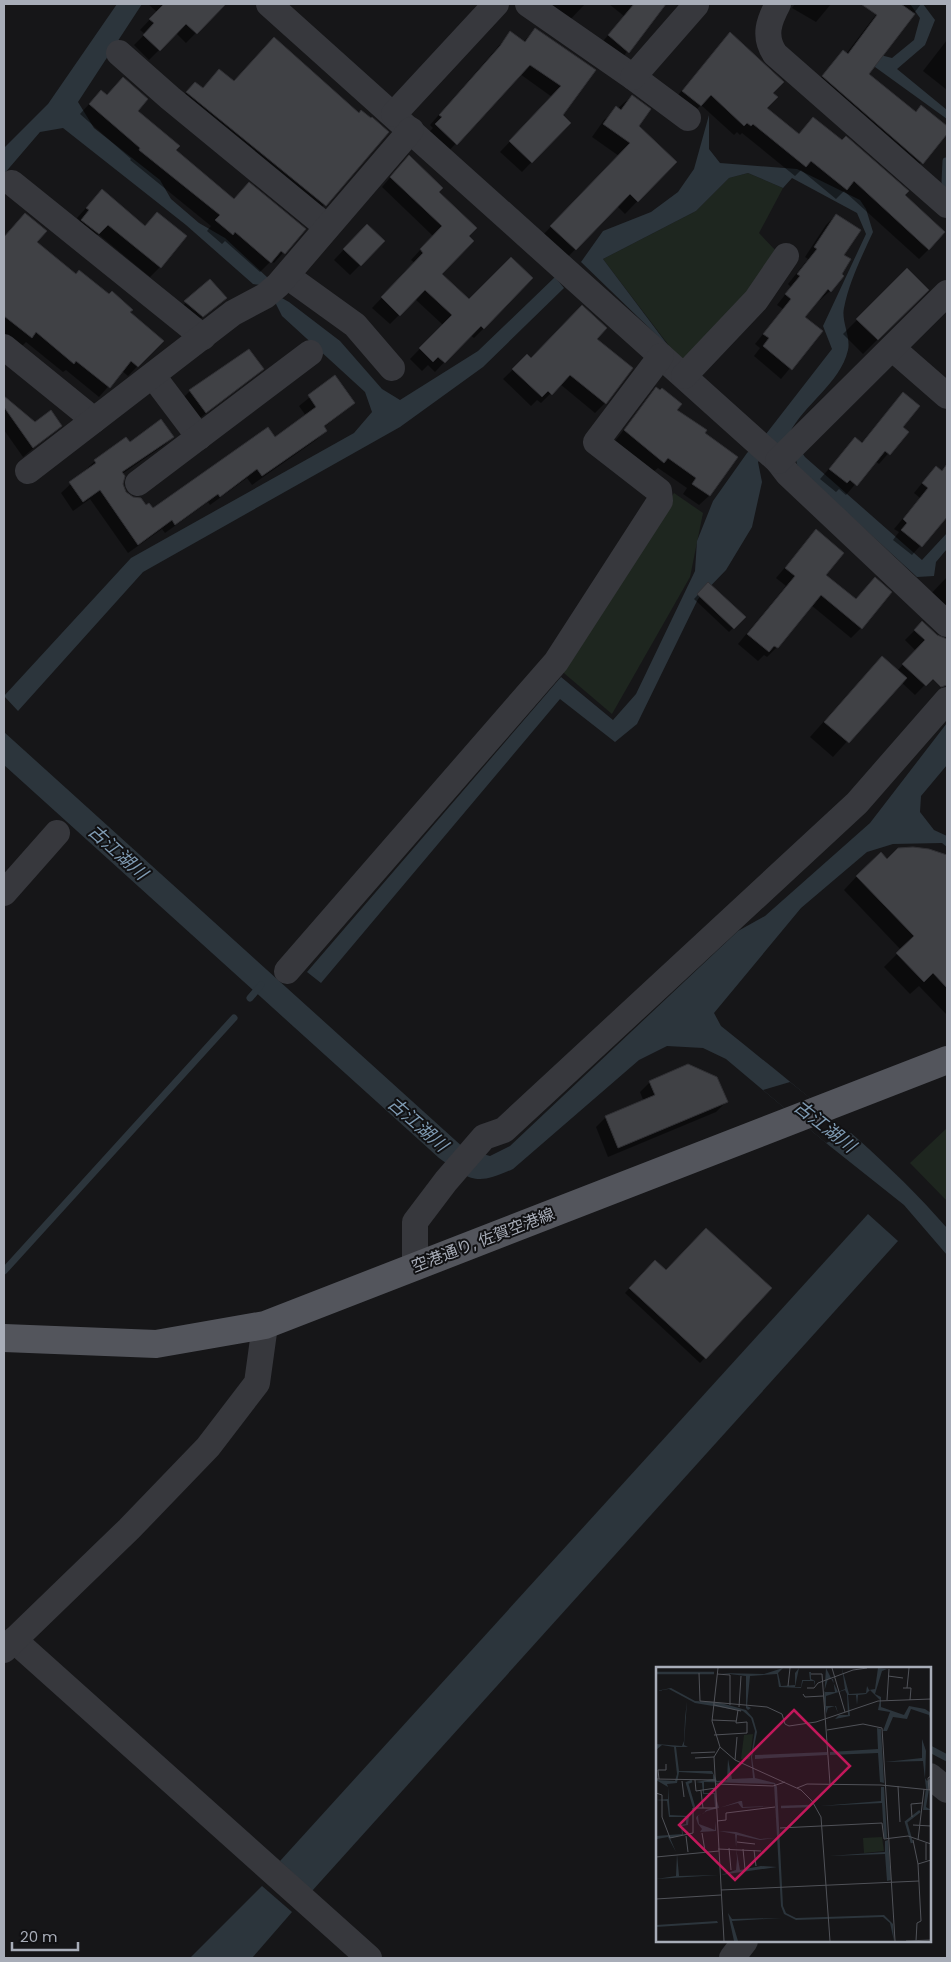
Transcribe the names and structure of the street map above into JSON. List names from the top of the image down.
{
  "streets": {
    "main road": ["空港通り, 佐賀空港線"]
  },
  "water": ["古江湖川"],
  "scale_bar": "20 m"
}
